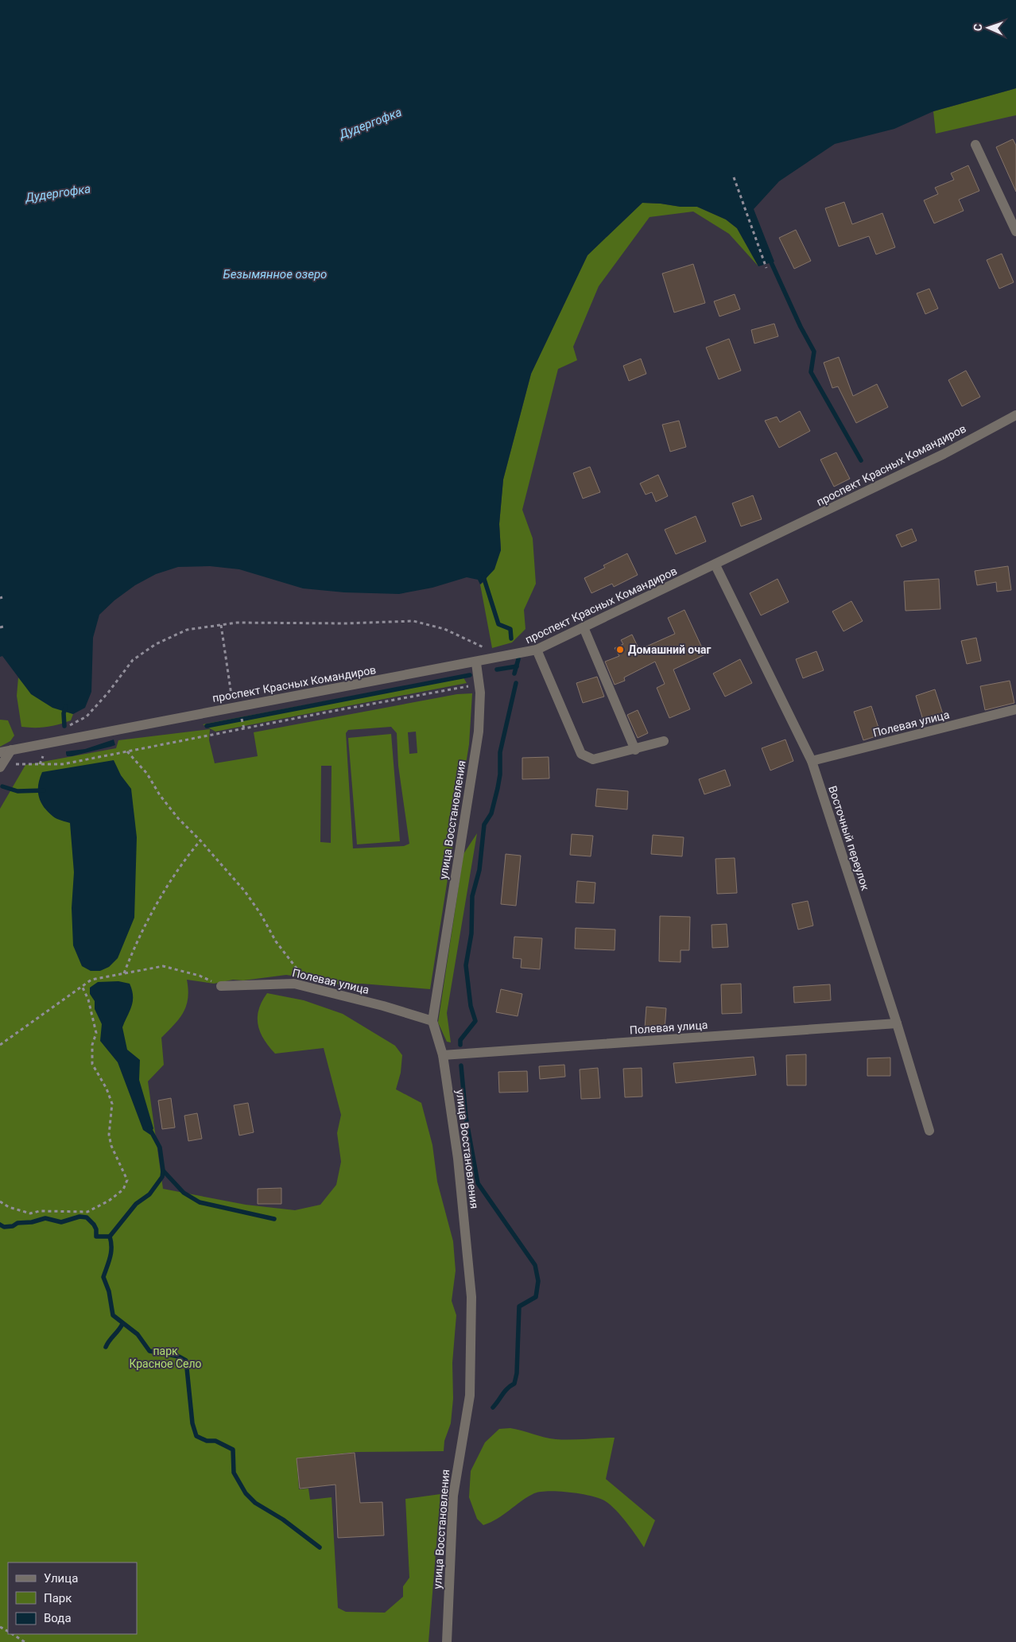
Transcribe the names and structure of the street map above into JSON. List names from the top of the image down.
{
  "streets": {
    "street": [
      "проспект Красных Командиров",
      "Полевая улица",
      "улица Восстановления",
      "Восточный переулок"
    ]
  },
  "crossings": [
    ["проспект Красных Командиров", "улица Восстановления"],
    ["проспект Красных Командиров", "Восточный переулок"],
    ["Полевая улица", "улица Восстановления"],
    ["Полевая улица", "Восточный переулок"]
  ],
  "water": ["Дудергофка", "Безымянное озеро"],
  "parks": ["парк Красное Село"],
  "places": ["Домашний очаг"],
  "legend": ["Улица", "Парк", "Вода"],
  "north": "left"
}
